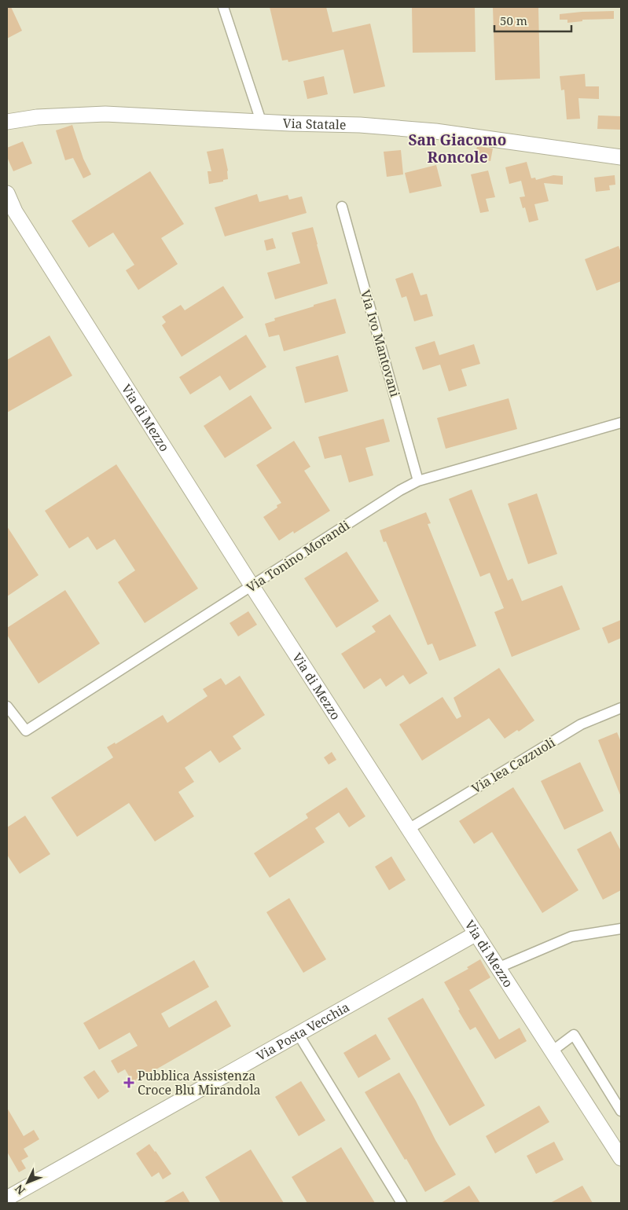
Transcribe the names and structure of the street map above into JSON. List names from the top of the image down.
{
  "streets": {
    "street": [
      "Via Statale",
      "Via Ivo Mantovani",
      "Via di Mezzo",
      "Via Tonino Morandi",
      "Via lea Cazzuoli",
      "Via Posta Vecchia"
    ]
  },
  "crossings": [
    ["Via Ivo Mantovani", "Via Tonino Morandi"],
    ["Via di Mezzo", "Via Tonino Morandi"],
    ["Via di Mezzo", "Via lea Cazzuoli"],
    ["Via di Mezzo", "Via Posta Vecchia"]
  ],
  "districts": ["San Giacomo Roncole"],
  "places": {
    "health": ["Pubblica Assistenza Croce Blu Mirandola"]
  },
  "scale_bar": "50 m",
  "north": "bottom left"
}
